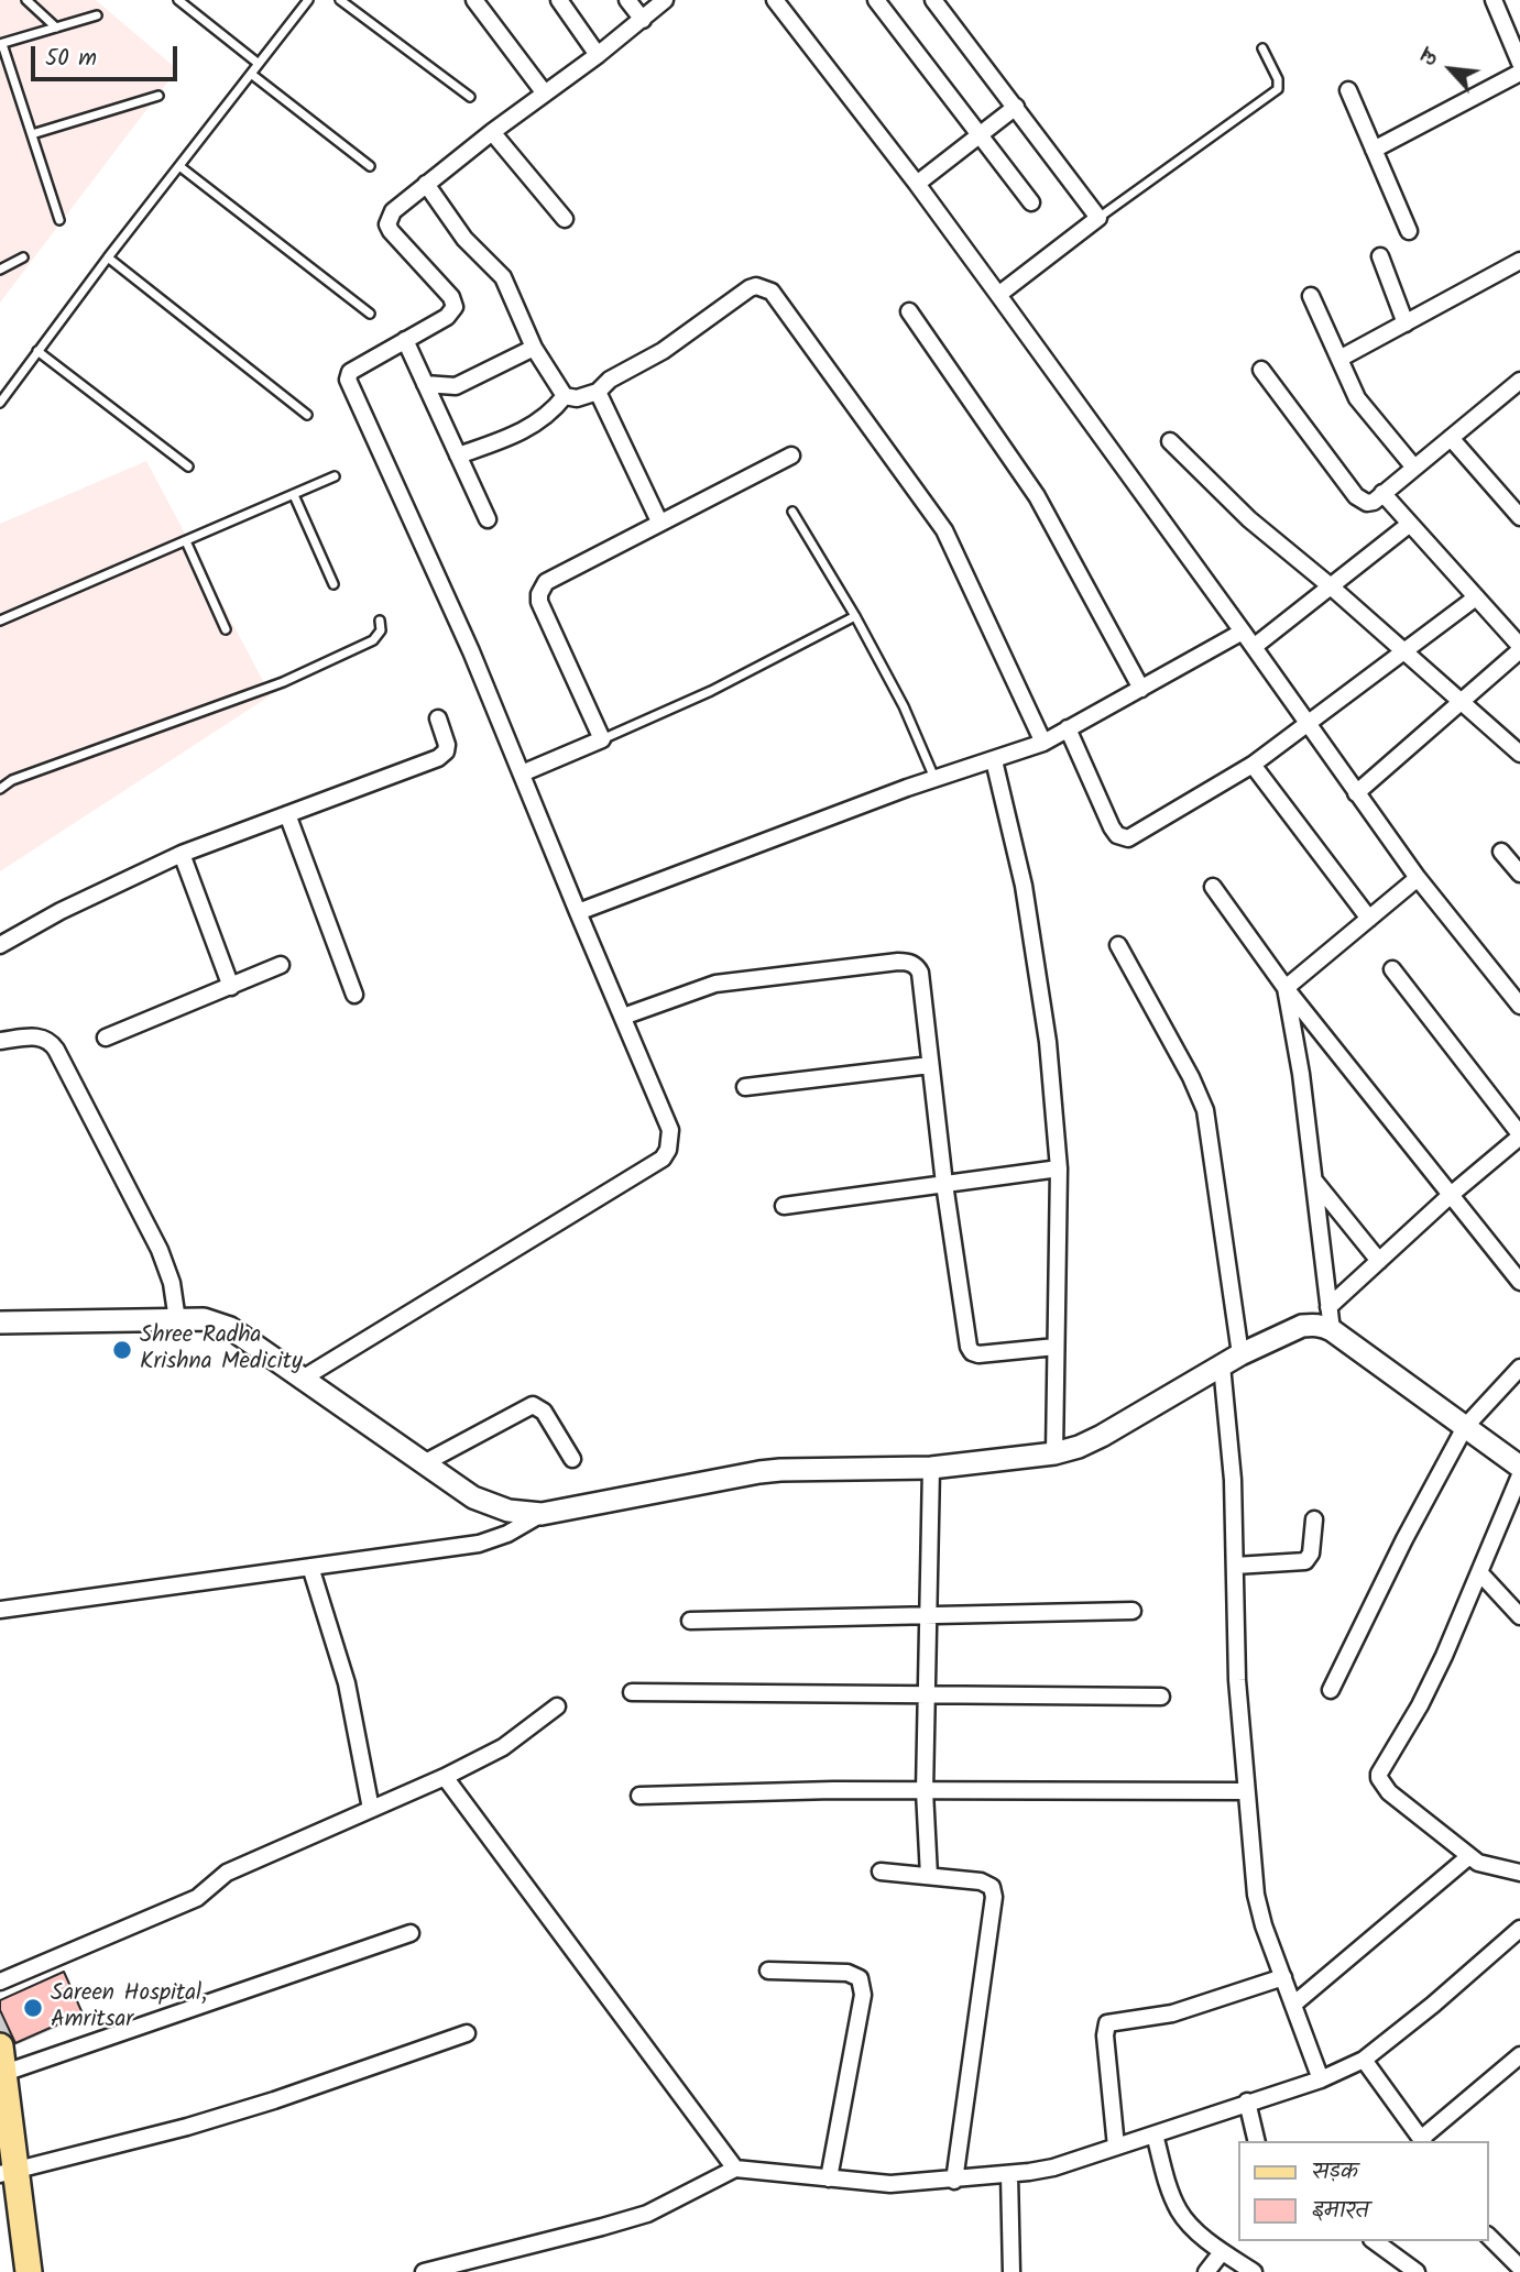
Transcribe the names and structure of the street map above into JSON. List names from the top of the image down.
{
  "places": ["Shree Radha Krishna Medicity", "Sareen Hospital, Amritsar"],
  "legend": ["सड़क", "इमारत"],
  "scale_bar": "50 m",
  "north": "top left"
}
